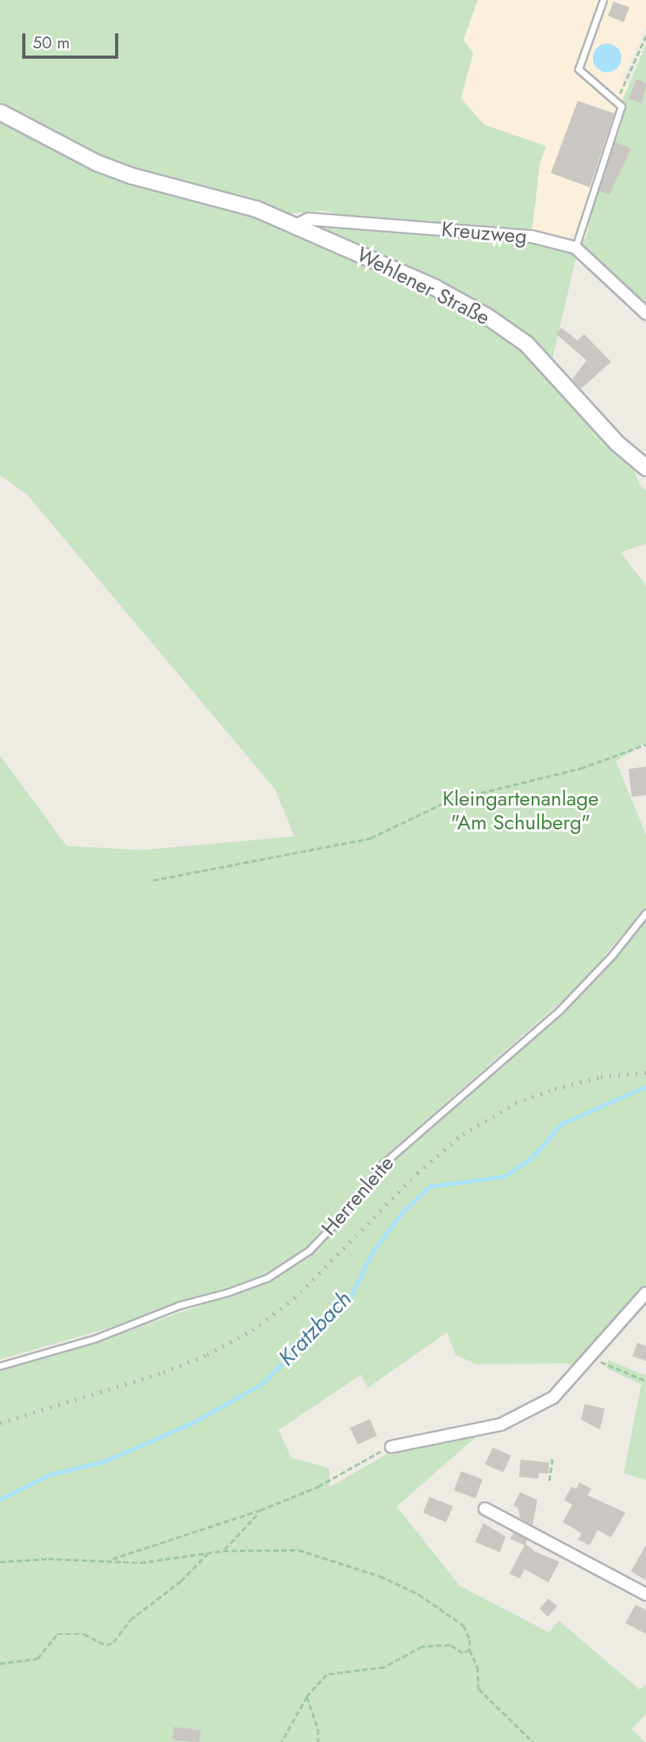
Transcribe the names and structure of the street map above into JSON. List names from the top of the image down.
{
  "streets": {
    "street": ["Kreuzweg", "Wehlener Straße"],
    "lane": ["Herrenleite"]
  },
  "crossings": [
    ["Kreuzweg", "Wehlener Straße"]
  ],
  "water": ["Kratzbach"],
  "parks": ["Kleingartenanlage \"Am Schulberg\""],
  "scale_bar": "50 m"
}
